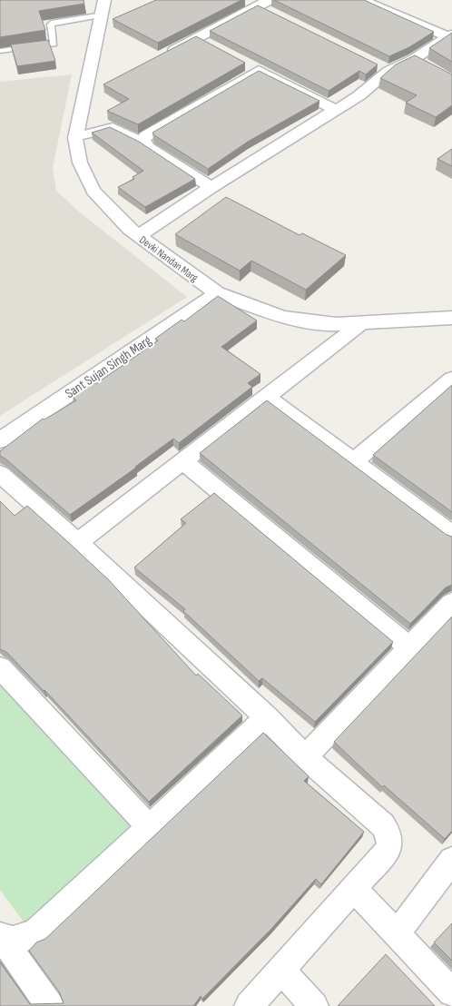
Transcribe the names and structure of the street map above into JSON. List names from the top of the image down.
{
  "streets": {
    "street": ["Devki Nandan Marg", "Sant Sujan Singh Marg"]
  },
  "crossings": [
    ["Devki Nandan Marg", "Sant Sujan Singh Marg"]
  ]
}
